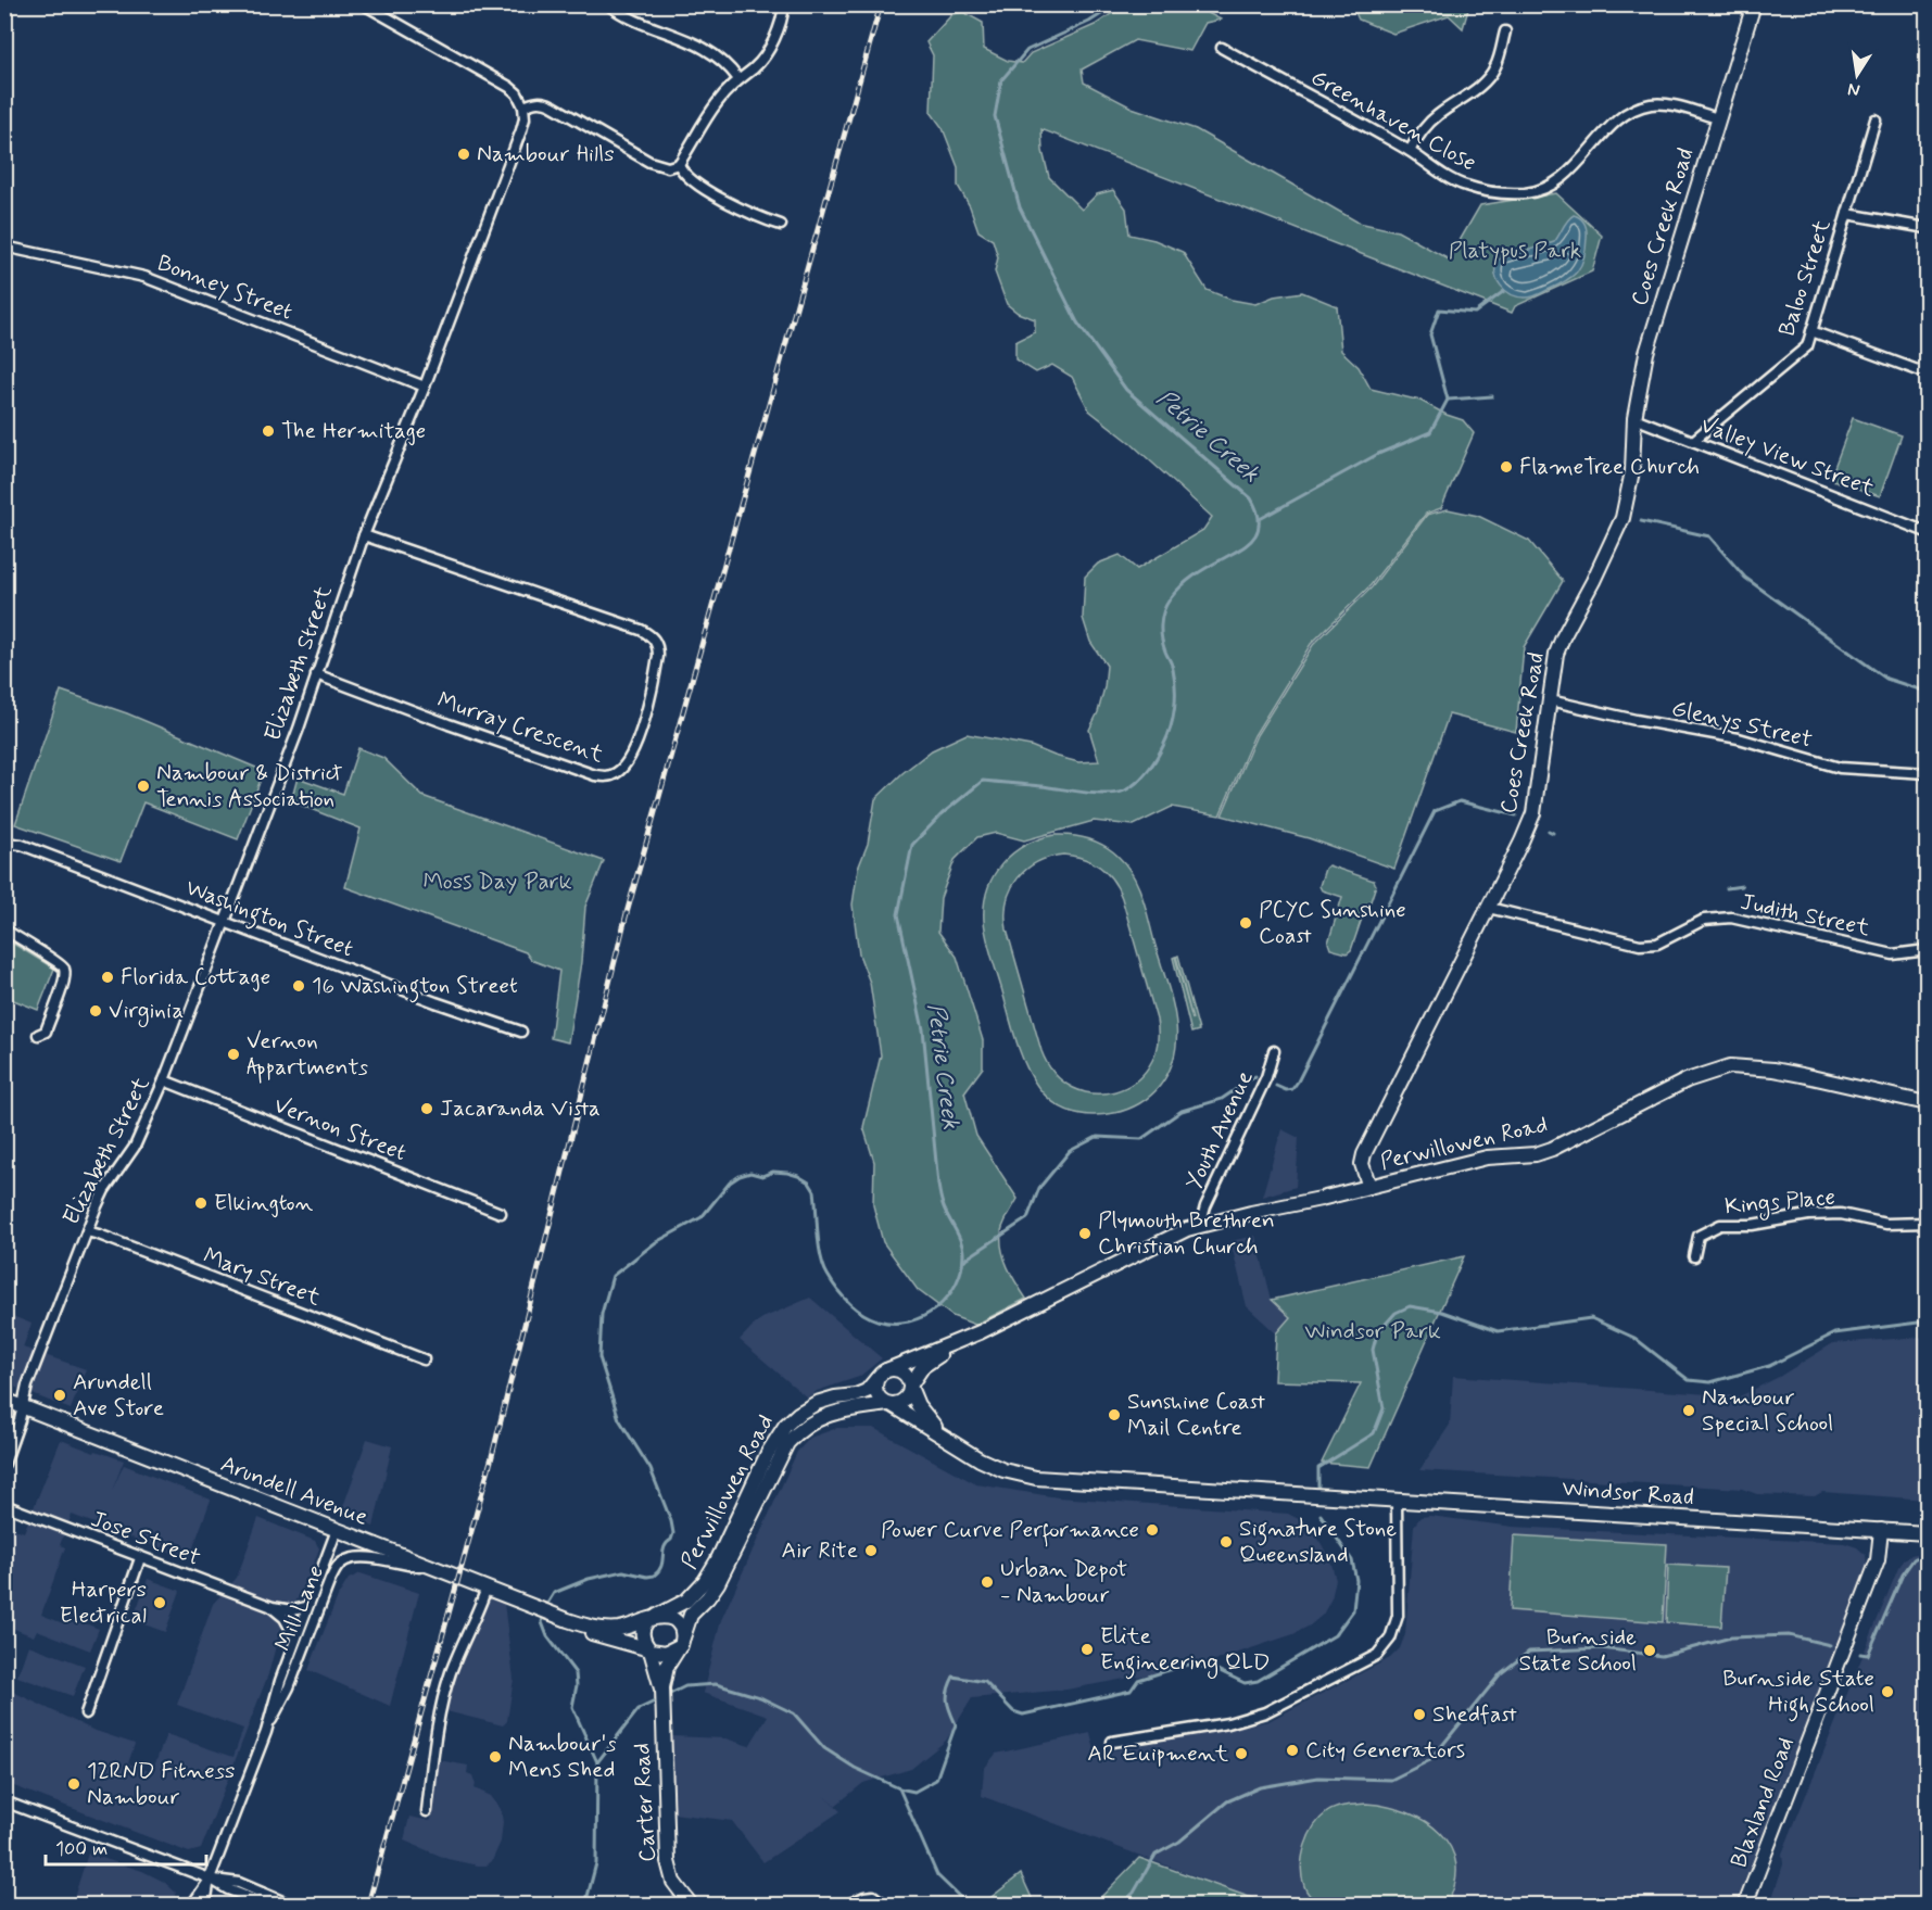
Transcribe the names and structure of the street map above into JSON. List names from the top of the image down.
{
  "streets": {
    "street": [
      "Greenhaven Close",
      "Coes Creek Road",
      "Baloo Street",
      "Bonney Street",
      "Valley View Street",
      "Elizabeth Street",
      "Glenys Street",
      "Murray Crescent",
      "Judith Street",
      "Washington Street",
      "Vernon Street",
      "Youth Avenue",
      "Perwillowen Road",
      "Kings Place",
      "Mary Street",
      "Arundell Avenue",
      "Windsor Road",
      "Jose Street",
      "Mill Lane",
      "Carter Road",
      "Blaxland Road"
    ]
  },
  "crossings": [
    ["Greenhaven Close", "Coes Creek Road"],
    ["Coes Creek Road", "Valley View Street"],
    ["Coes Creek Road", "Glenys Street"],
    ["Coes Creek Road", "Judith Street"],
    ["Coes Creek Road", "Perwillowen Road"],
    ["Baloo Street", "Valley View Street"],
    ["Bonney Street", "Elizabeth Street"],
    ["Elizabeth Street", "Murray Crescent"],
    ["Elizabeth Street", "Washington Street"],
    ["Elizabeth Street", "Vernon Street"],
    ["Elizabeth Street", "Mary Street"],
    ["Elizabeth Street", "Arundell Avenue"],
    ["Youth Avenue", "Perwillowen Road"],
    ["Perwillowen Road", "Arundell Avenue"],
    ["Perwillowen Road", "Carter Road"],
    ["Arundell Avenue", "Mill Lane"],
    ["Arundell Avenue", "Carter Road"],
    ["Windsor Road", "Blaxland Road"],
    ["Jose Street", "Mill Lane"]
  ],
  "water": ["Petrie Creek"],
  "parks": ["Platypus Park", "Moss Day Park", "Windsor Park"],
  "places": [
    "Nambour Hills",
    "The Hermitage",
    "FlameTree Church",
    "Nambour & District Tennis Association",
    "PCYC Sunshine Coast",
    "Florida Cottage",
    "16 Washington Street",
    "Virginia",
    "Vernon Appartments",
    "Jacaranda Vista",
    "Elkington",
    "Plymouth Brethren Christian Church",
    "Arundell Ave Store",
    "Nambour Special School",
    "Sunshine Coast Mail Centre",
    "Power Curve Performance",
    "Signature Stone Queensland",
    "Air Rite",
    "Urban Depot - Nambour",
    "Harpers Electrical",
    "Elite Engineering QLD",
    "Burnside State School",
    "Burnside State High School",
    "Shedfast",
    "City Generators",
    "AR Euipment",
    "Nambour's Mens Shed",
    "12RND Fitness Nambour"
  ],
  "scale_bar": "100 m",
  "north": "bottom"
}
